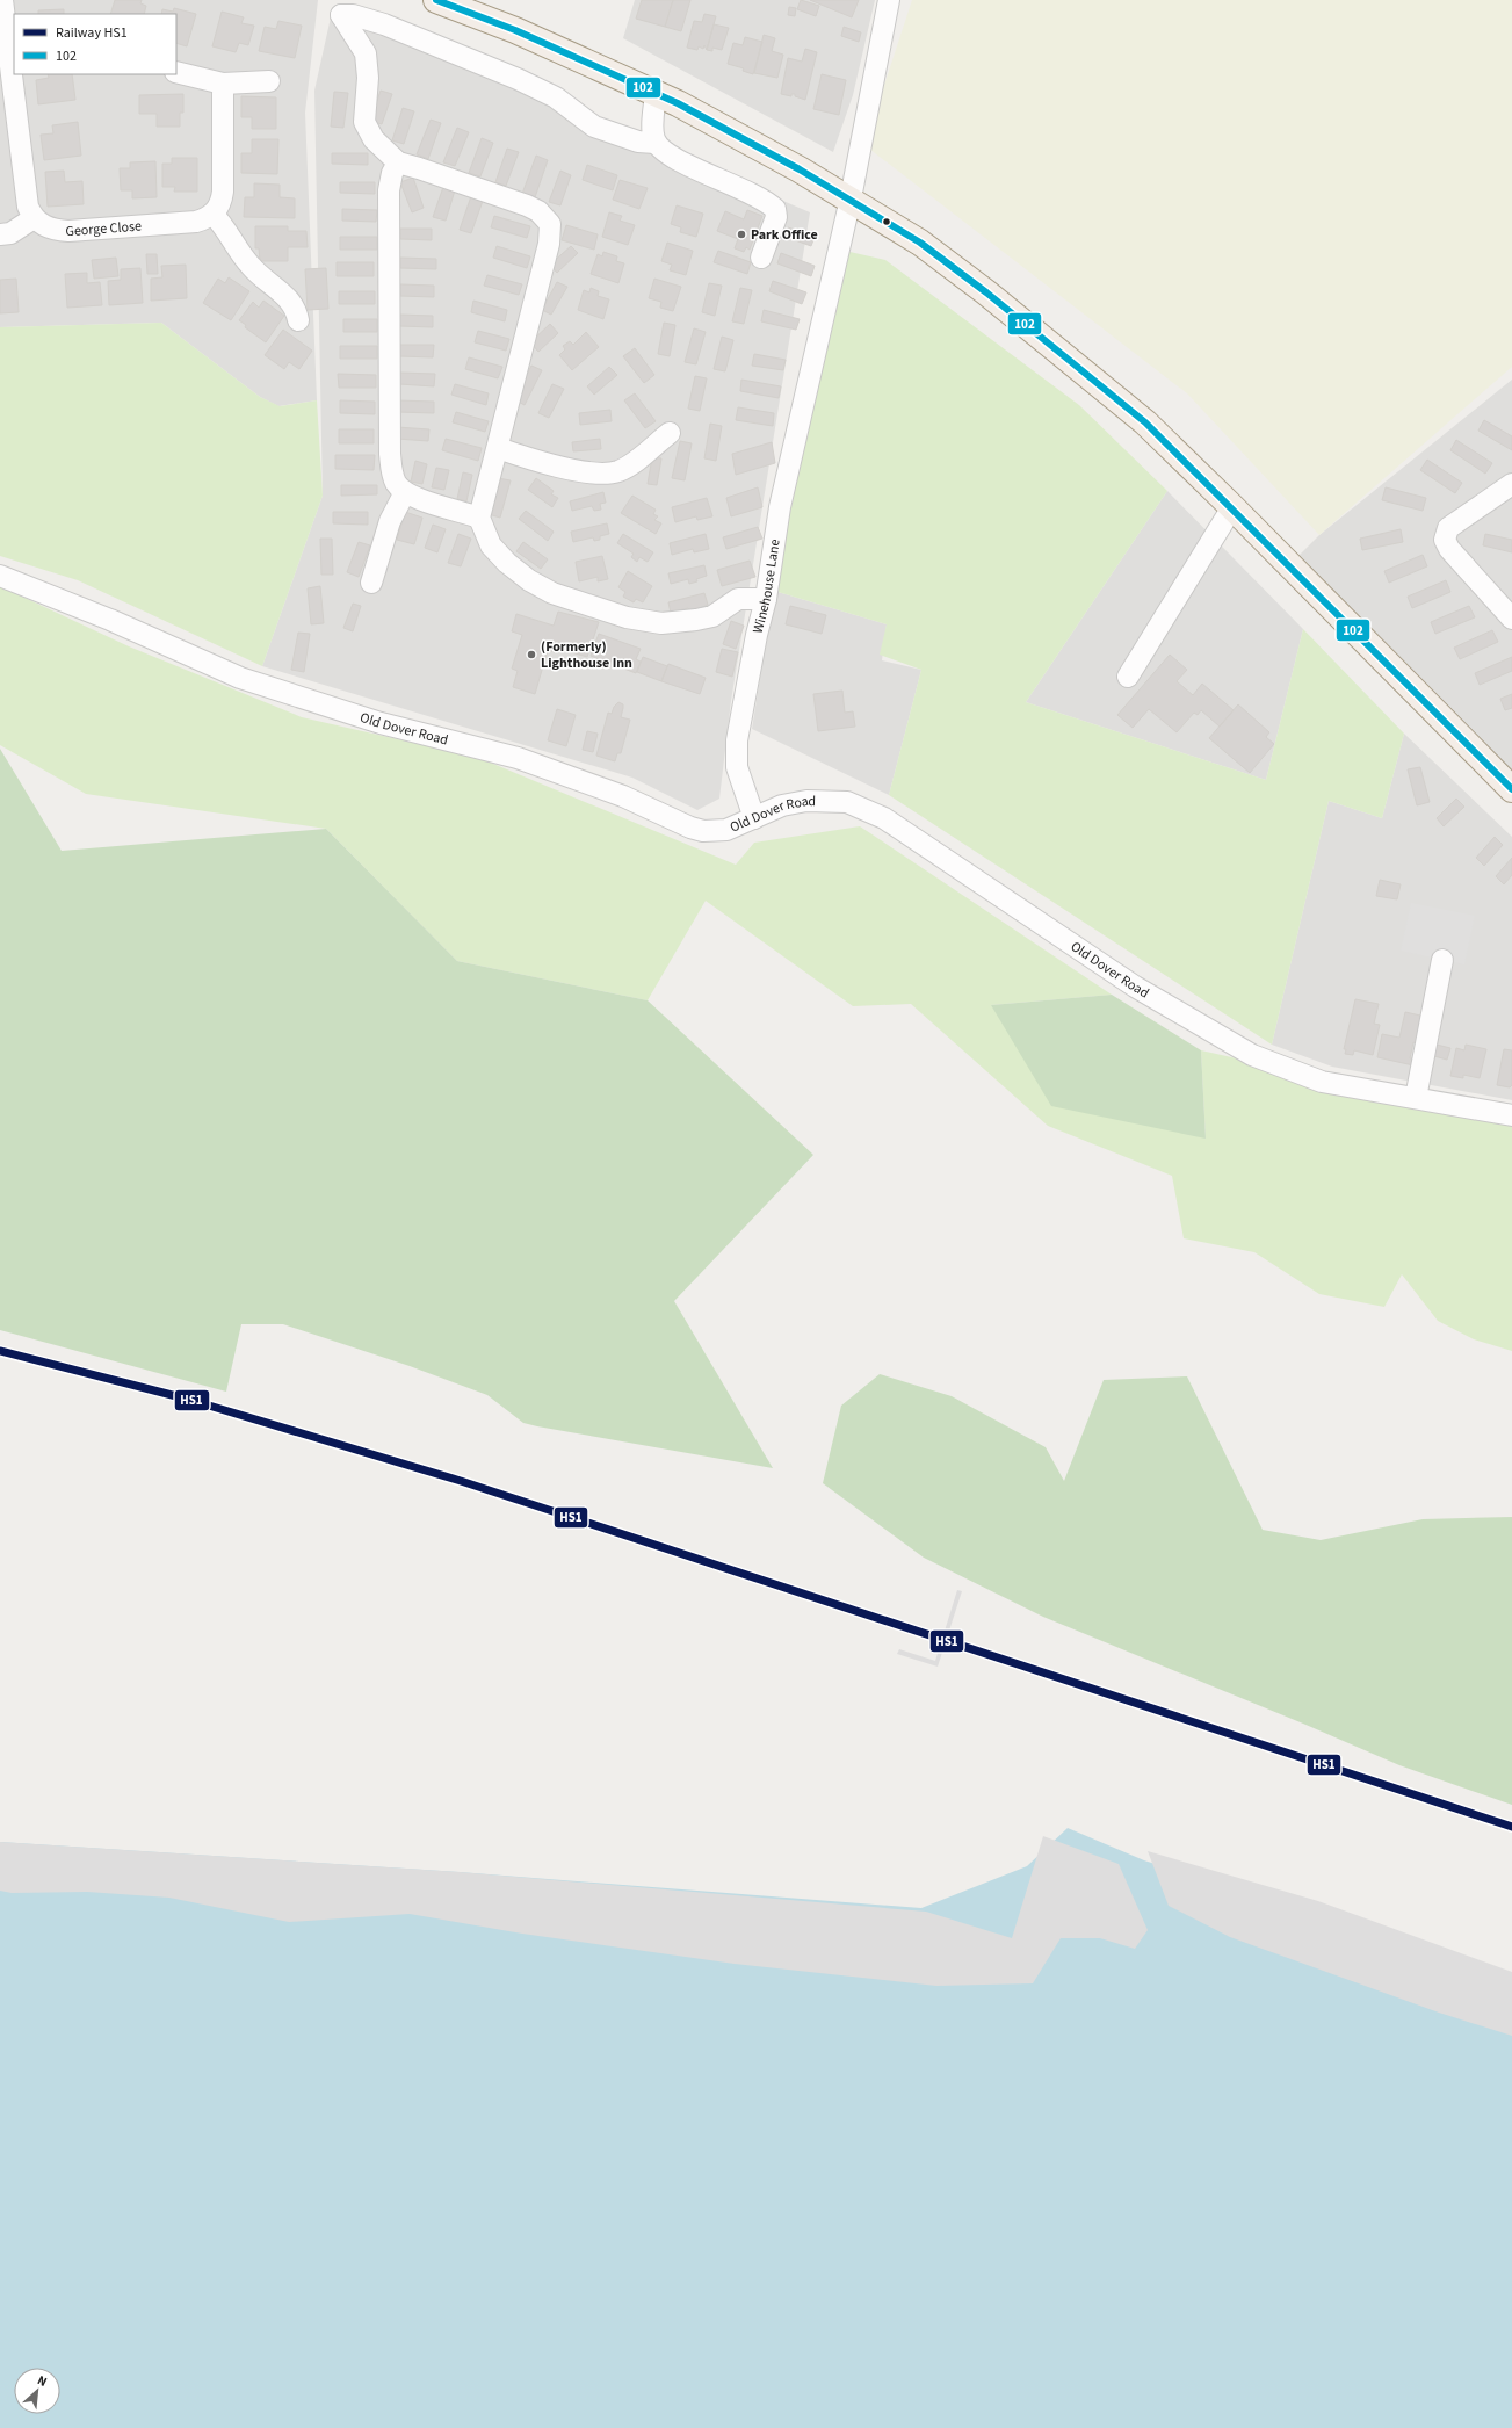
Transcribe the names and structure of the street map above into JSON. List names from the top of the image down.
{
  "streets": {
    "street": ["George Close", "Winehouse Lane", "Old Dover Road"]
  },
  "crossings": [
    ["Winehouse Lane", "Old Dover Road"]
  ],
  "places": ["Park Office", "(Formerly) Lighthouse Inn"],
  "lines": ["transit line 102", "rail line HS1"],
  "legend": ["Railway HS1", "102"],
  "north": "top right"
}
